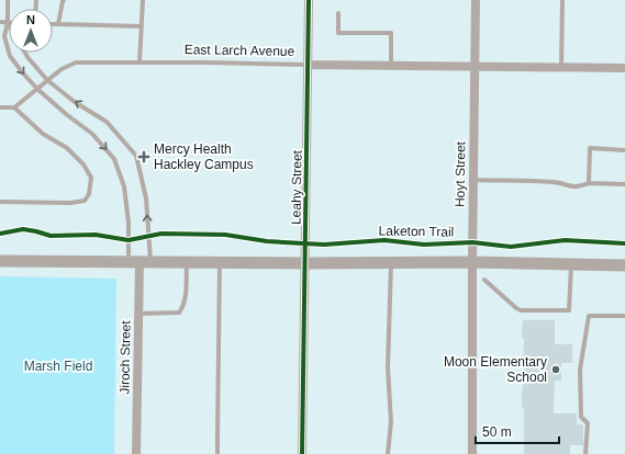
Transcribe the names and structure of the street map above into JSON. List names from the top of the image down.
{
  "streets": {
    "street": [
      "East Larch Avenue",
      "Hoyt Street",
      "Leahy Street",
      "Jiroch Street"
    ],
    "cycle path": ["Laketon Trail"]
  },
  "crossings": [
    ["East Larch Avenue", "Hoyt Street"],
    ["East Larch Avenue", "Leahy Street"]
  ],
  "parks": ["Marsh Field"],
  "places": {
    "health": ["Mercy Health Hackley Campus"],
    "other": ["Moon Elementary School"]
  },
  "scale_bar": "50 m",
  "north": "top"
}
